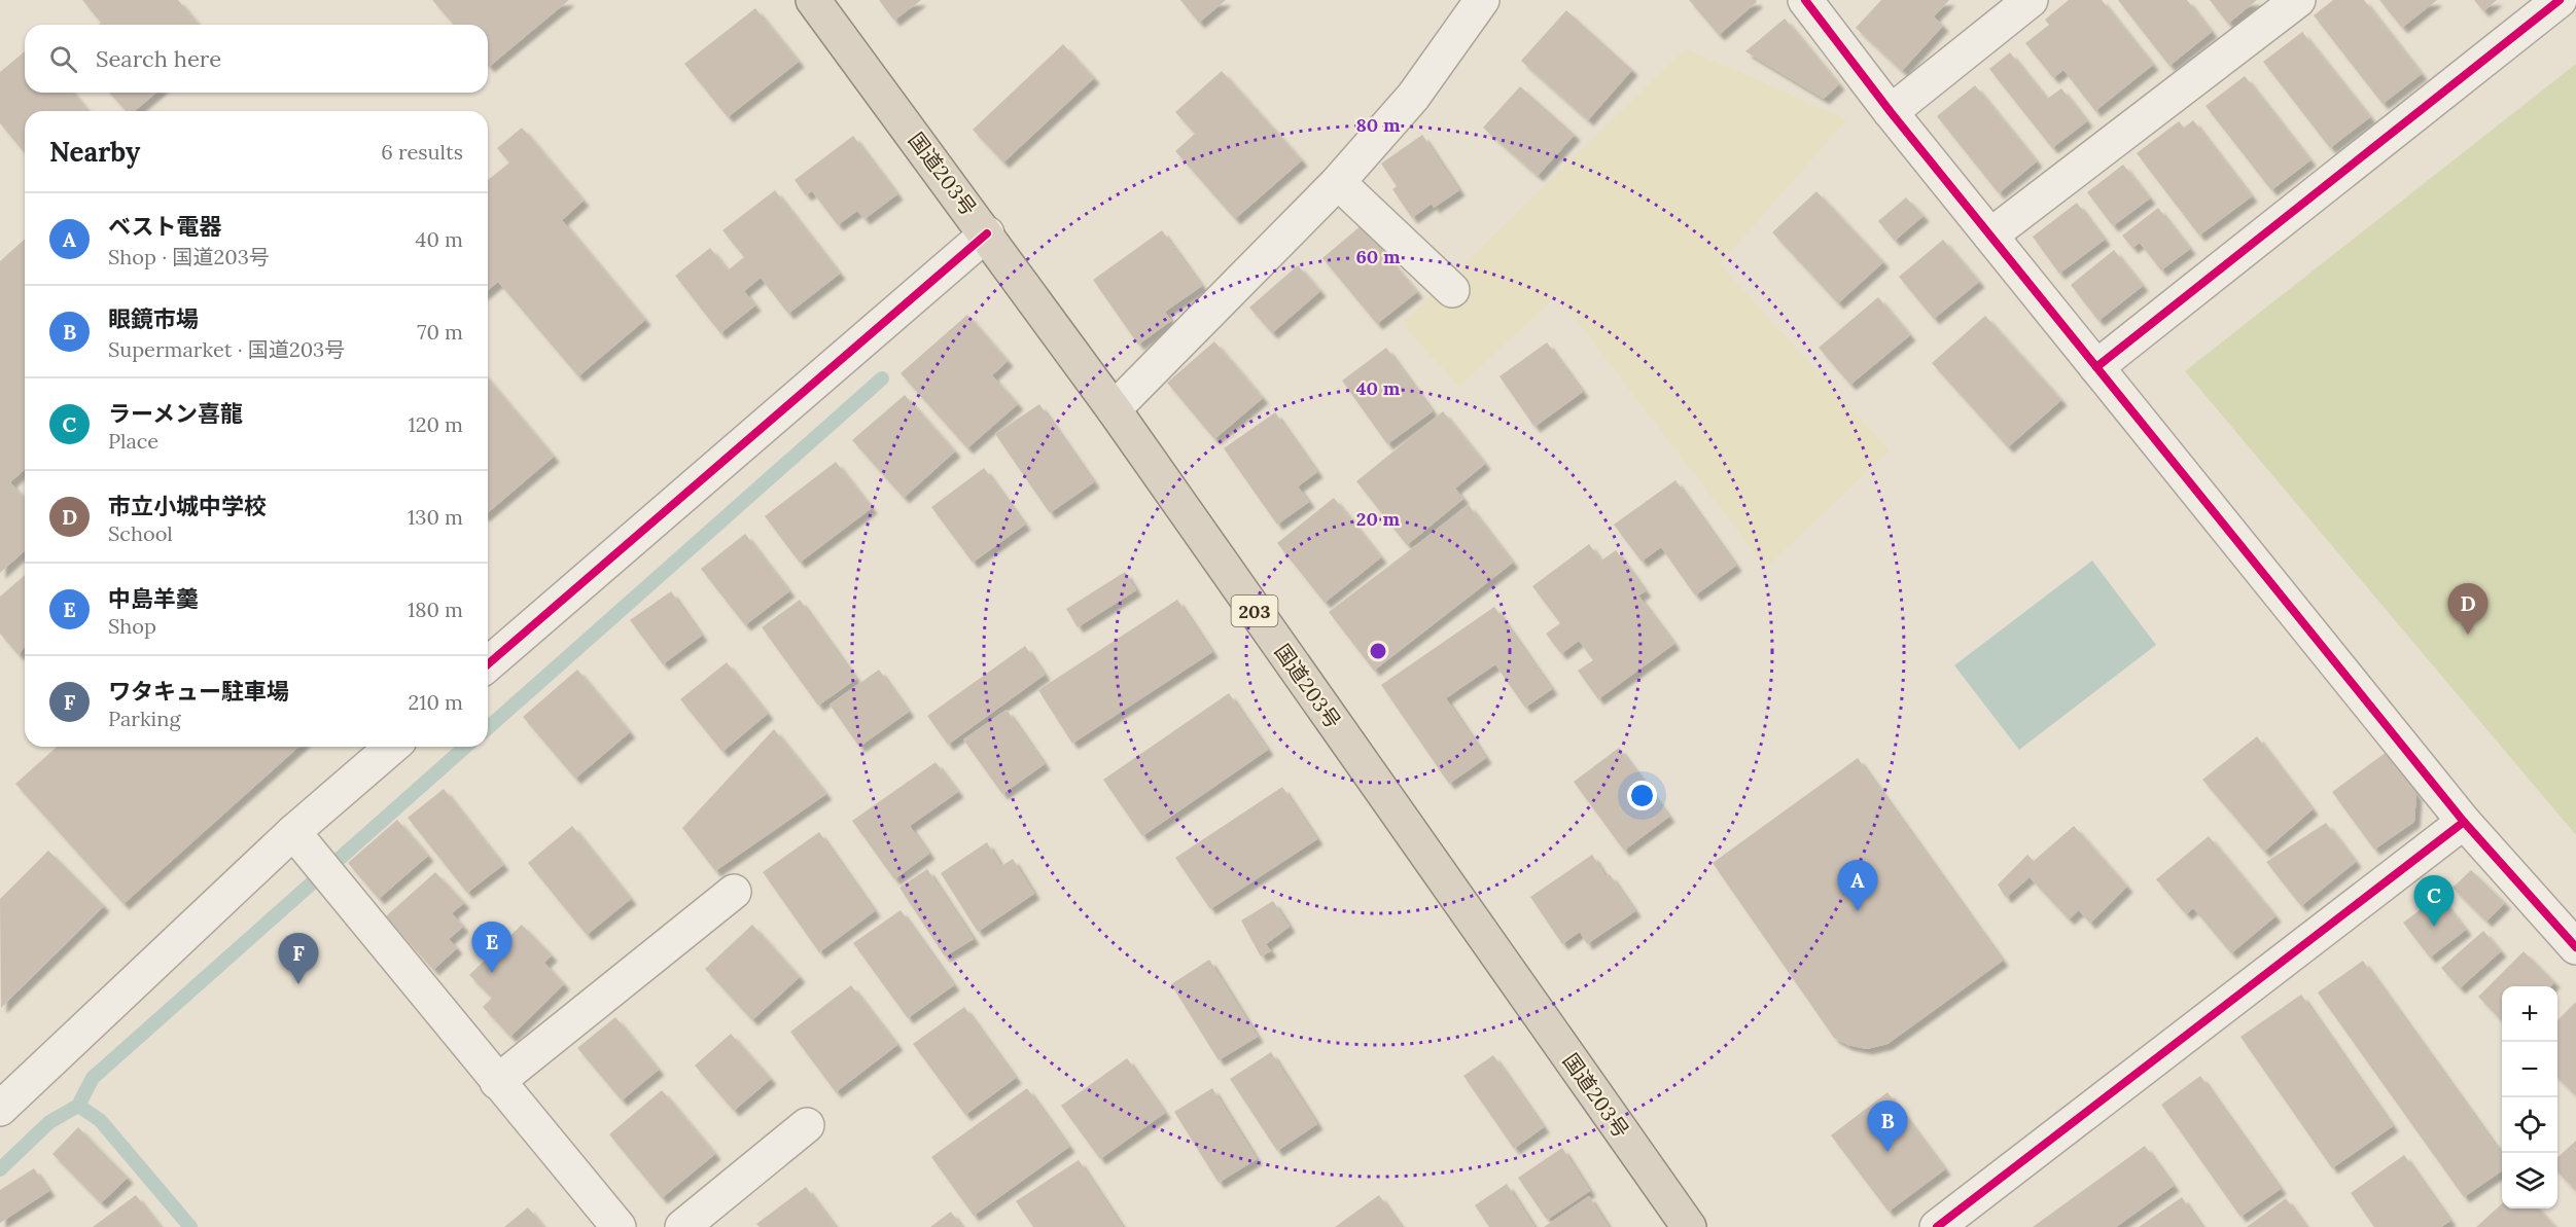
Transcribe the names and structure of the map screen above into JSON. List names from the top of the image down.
{
  "streets": {
    "highway": ["国道203号", "203"]
  },
  "page": {
    "search": "Search here",
    "heading": ["Nearby", "6 results"],
    "list": [
      {
        "mark": "A",
        "name": "ベスト電器",
        "note": "Shop · 国道203号",
        "value": "40 m"
      },
      {
        "mark": "B",
        "name": "眼鏡市場",
        "note": "Supermarket · 国道203号",
        "value": "70 m"
      },
      {
        "mark": "C",
        "name": "ラーメン喜龍",
        "note": "Place",
        "value": "120 m"
      },
      {
        "mark": "D",
        "name": "市立小城中学校",
        "note": "School",
        "value": "130 m"
      },
      {
        "mark": "E",
        "name": "中島羊羹",
        "note": "Shop",
        "value": "180 m"
      },
      {
        "mark": "F",
        "name": "ワタキュー駐車場",
        "note": "Parking",
        "value": "210 m"
      }
    ],
    "pins": [
      "D",
      "A",
      "C",
      "E",
      "F",
      "B"
    ],
    "map_buttons": ["+", "−"]
  },
  "rings": [
    "80 m",
    "60 m",
    "40 m",
    "20 m"
  ]
}
